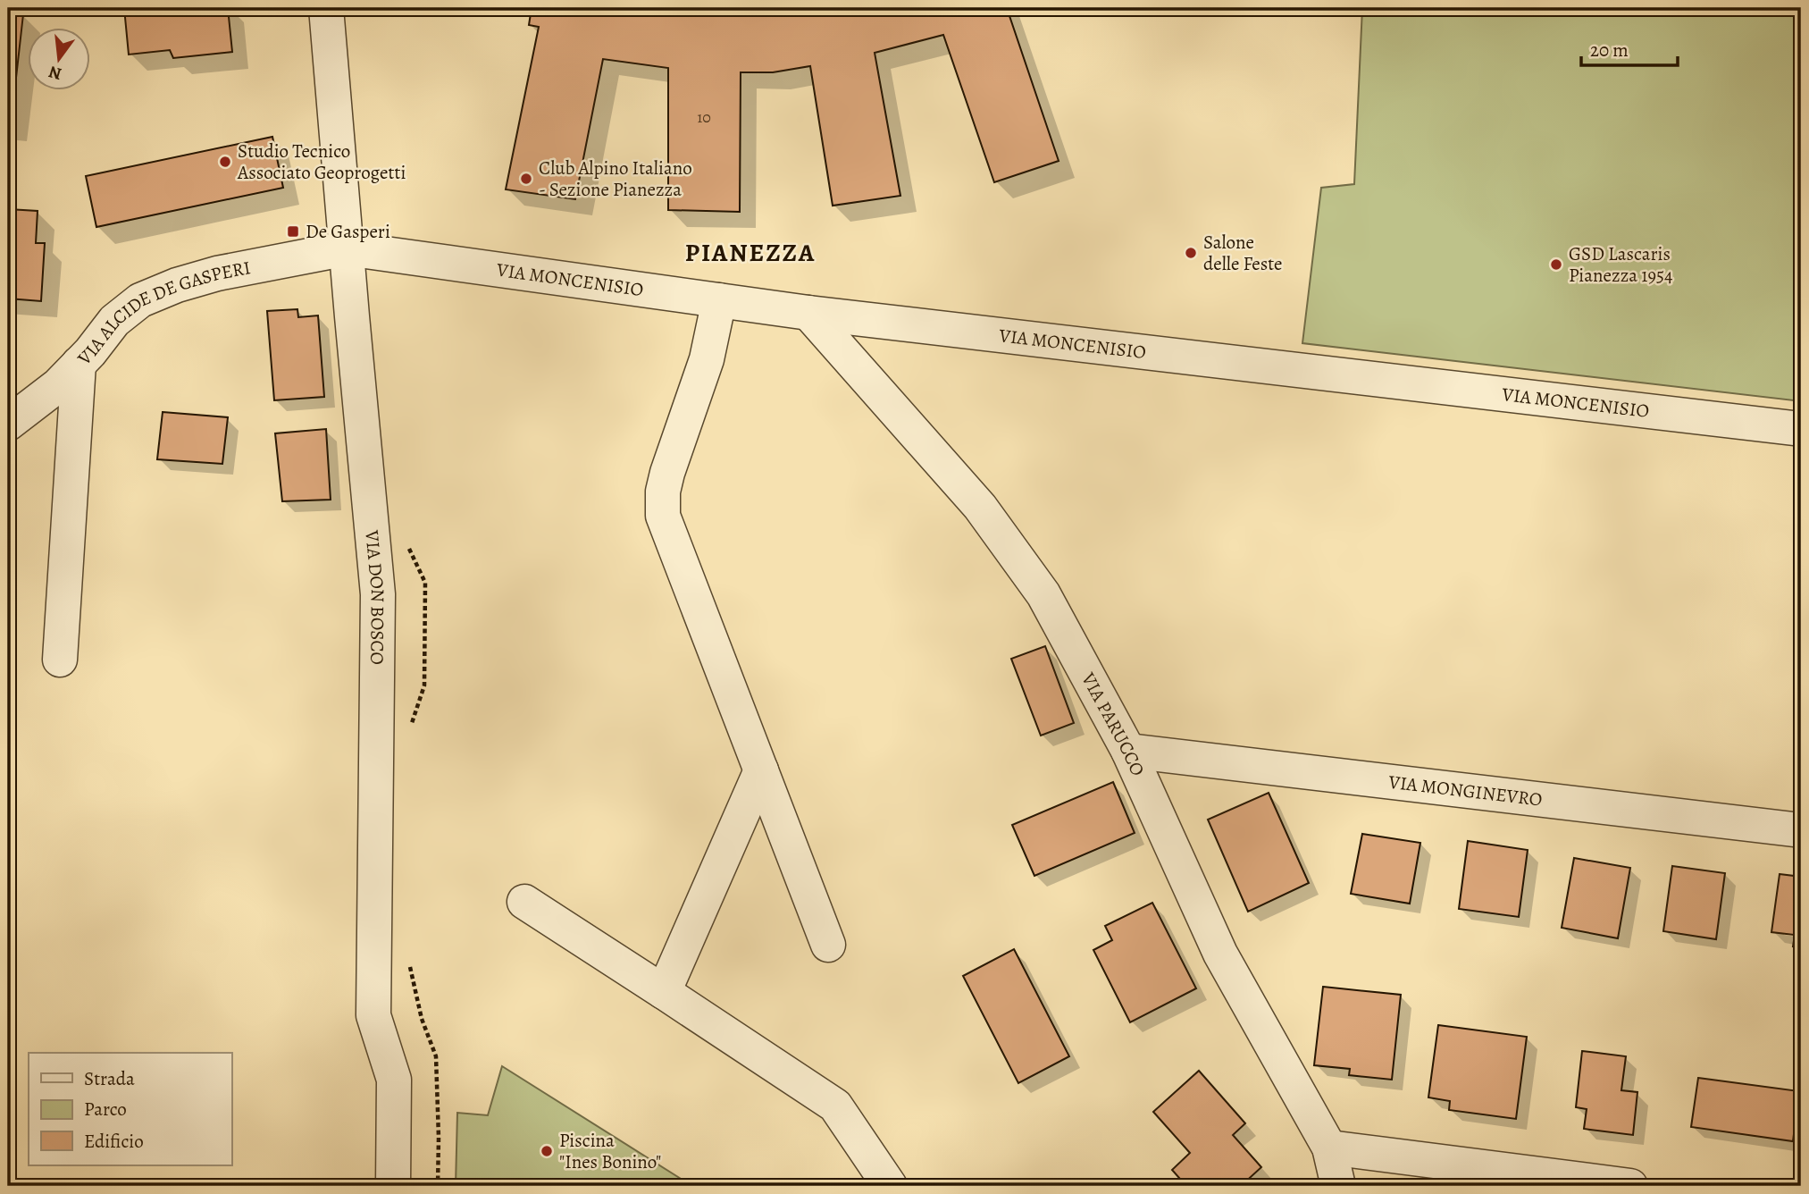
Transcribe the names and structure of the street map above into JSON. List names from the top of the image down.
{
  "streets": {
    "street": [
      "VIA MONCENISIO",
      "VIA ALCIDE DE GASPERI",
      "VIA DON BOSCO",
      "VIA PARUCCO",
      "VIA MONGINEVRO"
    ]
  },
  "crossings": [
    ["VIA MONCENISIO", "VIA ALCIDE DE GASPERI"],
    ["VIA MONCENISIO", "VIA DON BOSCO"],
    ["VIA MONCENISIO", "VIA PARUCCO"],
    ["VIA ALCIDE DE GASPERI", "VIA DON BOSCO"],
    ["VIA PARUCCO", "VIA MONGINEVRO"]
  ],
  "districts": ["PIANEZZA"],
  "places": {
    "other": [
      "Studio Tecnico Associato Geoprogetti",
      "Club Alpino Italiano - Sezione Pianezza",
      "Salone delle Feste",
      "GSD Lascaris Pianezza 1954",
      "Piscina \"Ines Bonino\""
    ],
    "transit": ["De Gasperi"]
  },
  "house_numbers": ["10"],
  "legend": ["Strada", "Parco", "Edificio"],
  "scale_bar": "20 m",
  "north": "bottom"
}
